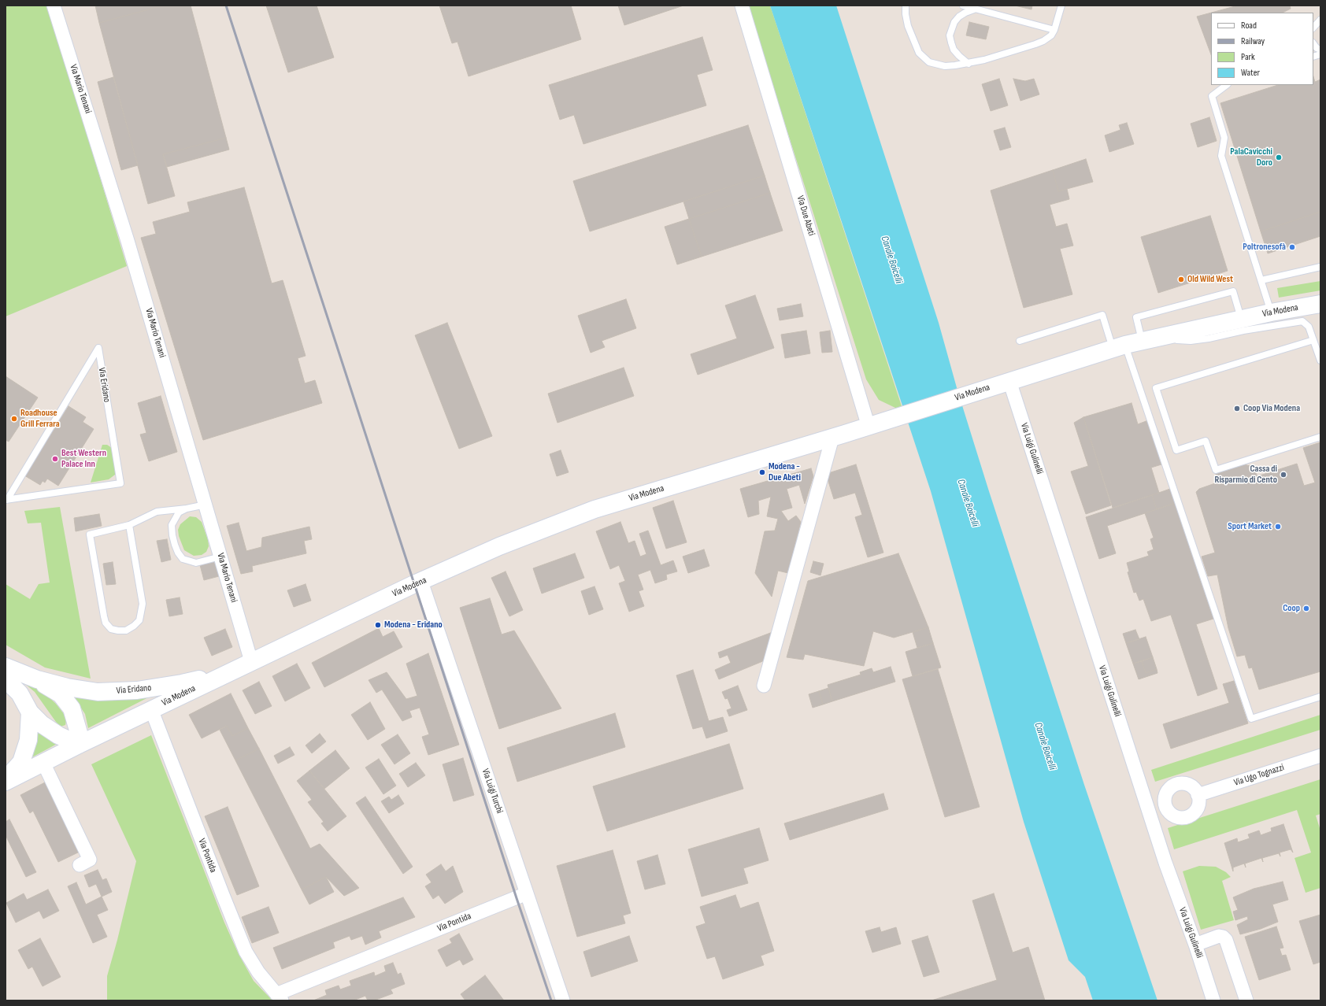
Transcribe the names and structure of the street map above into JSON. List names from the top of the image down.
{
  "streets": {
    "main road": ["Via Modena", "Via Eridano"],
    "street": [
      "Via Mario Tenani",
      "Via Due Abeti",
      "Via Luigi Gulinelli",
      "Via Ugo Tognazzi",
      "Via Luigi Turchi",
      "Via Pontida"
    ]
  },
  "crossings": [
    ["Via Mario Tenani", "Via Modena"],
    ["Via Due Abeti", "Via Modena"],
    ["Via Modena", "Via Eridano"],
    ["Via Modena", "Via Luigi Gulinelli"],
    ["Via Modena", "Via Luigi Turchi"],
    ["Via Modena", "Via Pontida"],
    ["Via Luigi Turchi", "Via Pontida"]
  ],
  "water": ["Canale Boicelli"],
  "places": [
    "PalaCavicchi Doro",
    "Poltronesofà",
    "Old Wild West",
    "Coop Via Modena",
    "Roadhouse Grill Ferrara",
    "Best Western Palace Inn",
    "Modena - Due Abeti",
    "Cassa di Risparmio di Cento",
    "Sport Market",
    "Coop",
    "Modena - Eridano"
  ],
  "legend": [
    "Road",
    "Railway",
    "Park",
    "Water"
  ]
}
